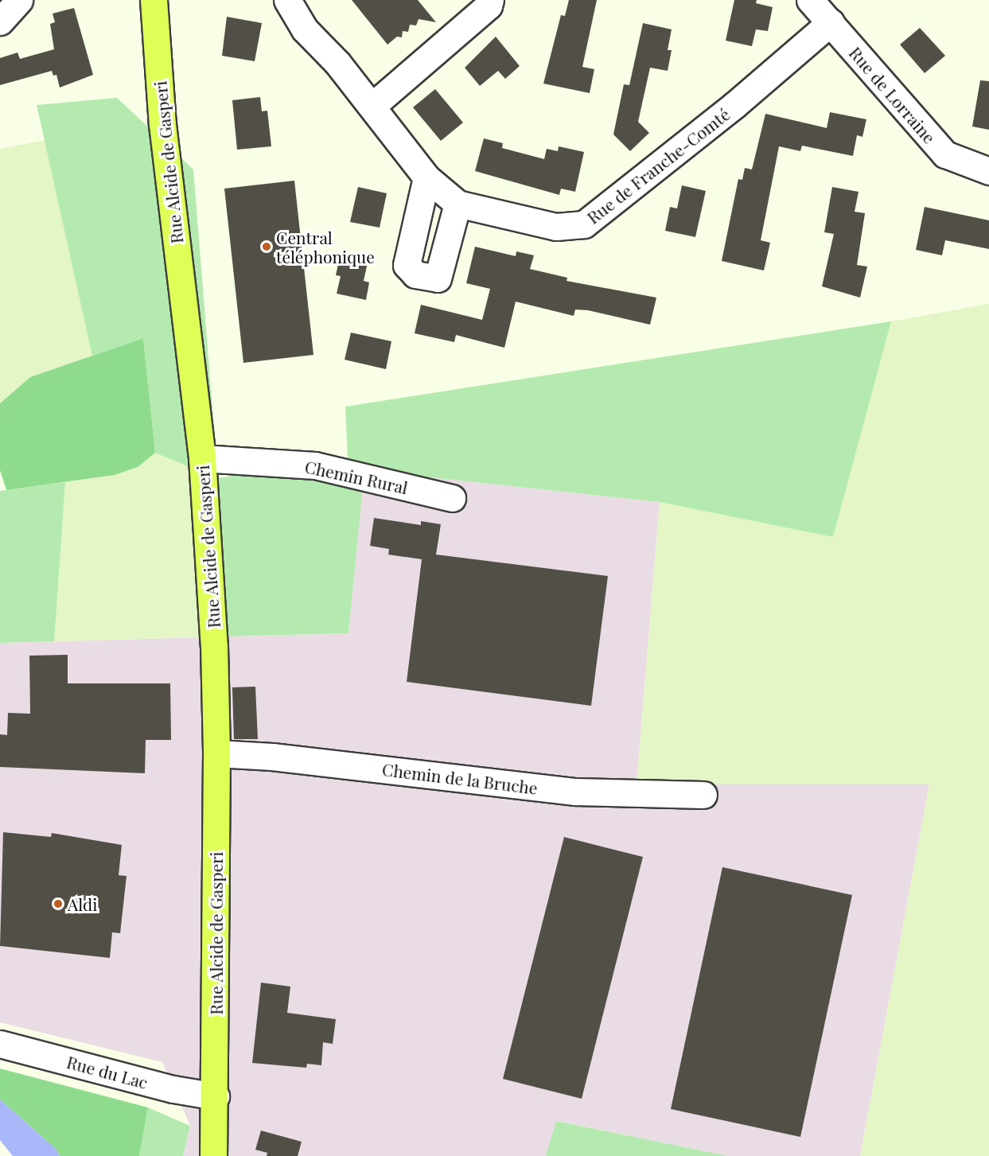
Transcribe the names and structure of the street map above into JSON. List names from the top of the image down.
{
  "streets": {
    "main road": ["Rue Alcide de Gasperi"],
    "street": [
      "Rue de Lorraine",
      "Rue de Franche-Comté",
      "Chemin Rural",
      "Chemin de la Bruche",
      "Rue du Lac"
    ]
  },
  "crossings": [
    ["Rue de Lorraine", "Rue de Franche-Comté"],
    ["Rue Alcide de Gasperi", "Chemin Rural"],
    ["Rue Alcide de Gasperi", "Chemin de la Bruche"],
    ["Rue Alcide de Gasperi", "Rue du Lac"]
  ],
  "places": ["Central téléphonique", "Aldi"]
}
